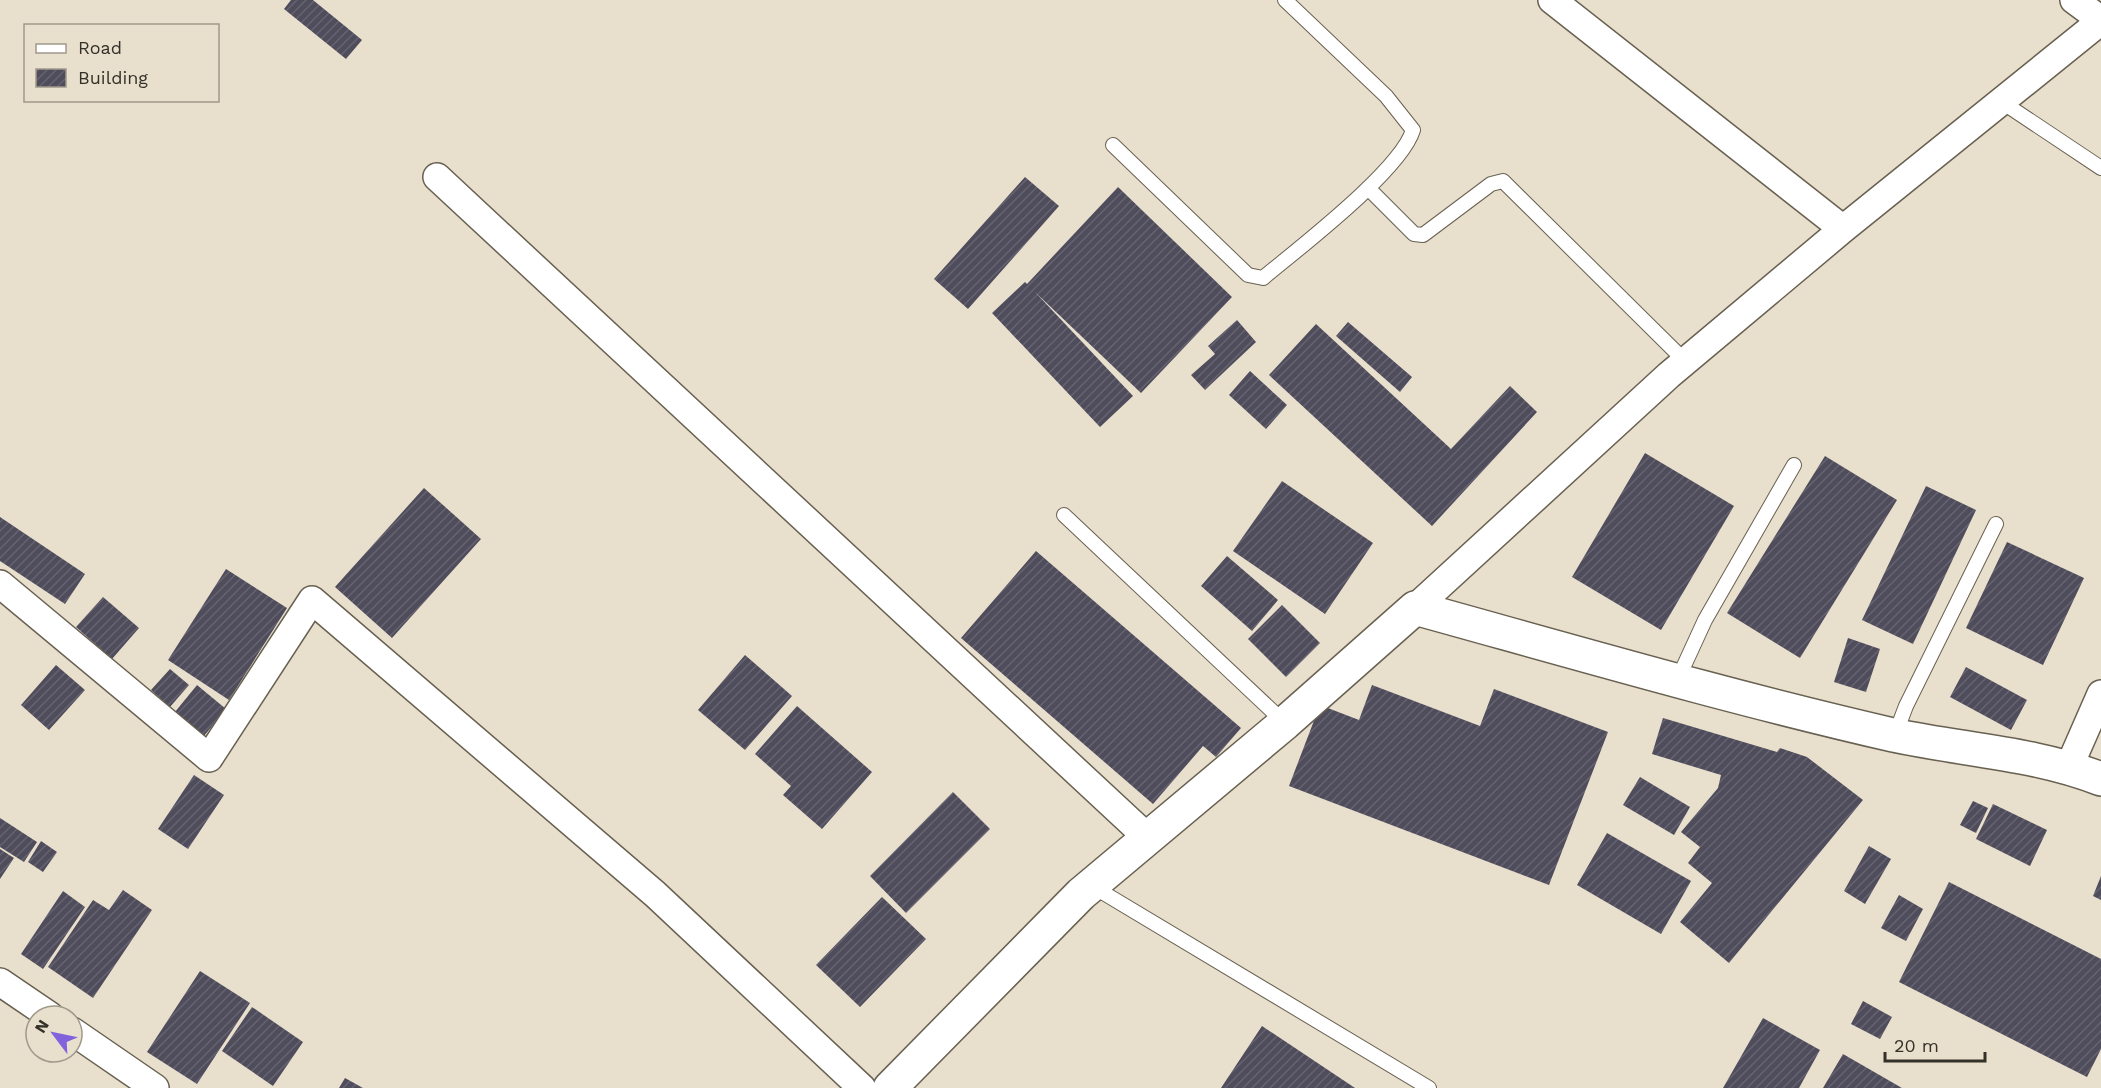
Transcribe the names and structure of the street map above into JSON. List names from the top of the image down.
{
  "legend": ["Road", "Building"],
  "scale_bar": "20 m",
  "north": "top left"
}
